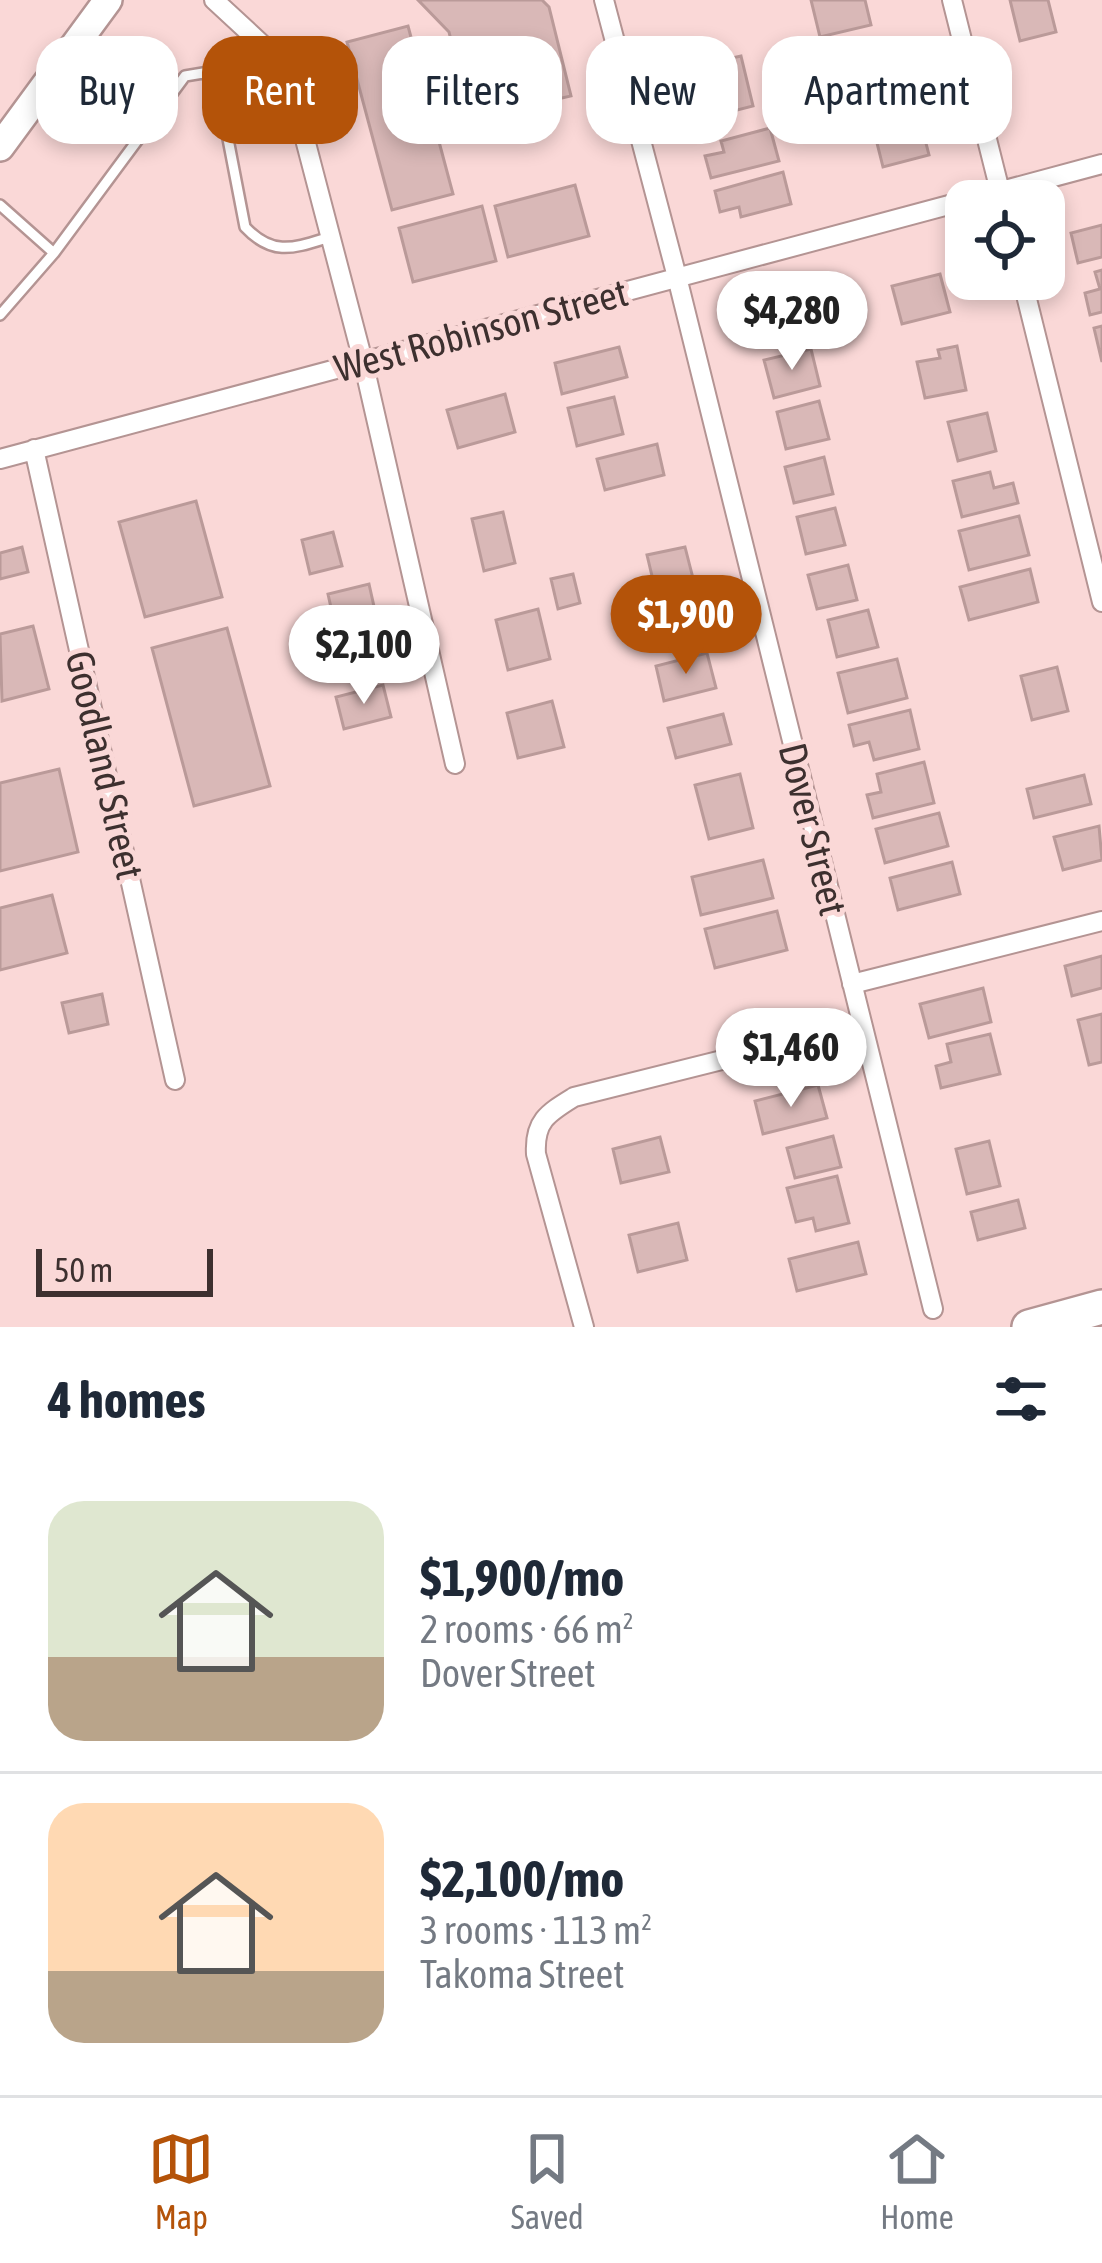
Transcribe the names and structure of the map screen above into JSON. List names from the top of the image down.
{
  "streets": {
    "street": ["West Robinson Street", "Goodland Street", "Dover Street"]
  },
  "crossings": [
    ["West Robinson Street", "Goodland Street"],
    ["West Robinson Street", "Dover Street"]
  ],
  "scale_bar": "50 m",
  "page": {
    "chip": [
      "Buy",
      "Rent",
      "Filters",
      "New",
      "Apartment"
    ],
    "price": [
      "$4,280",
      "$1,900",
      "$2,100",
      "$1,460"
    ],
    "scale": "50 m",
    "heading": "4 homes",
    "list": [
      {
        "name": "$1,900/mo",
        "note": "2 rooms · 66 m² · Dover Street"
      },
      {
        "name": "$2,100/mo",
        "note": "3 rooms · 113 m² · Takoma Street"
      }
    ],
    "tabs": ["Map", "Saved", "Home"]
  }
}
